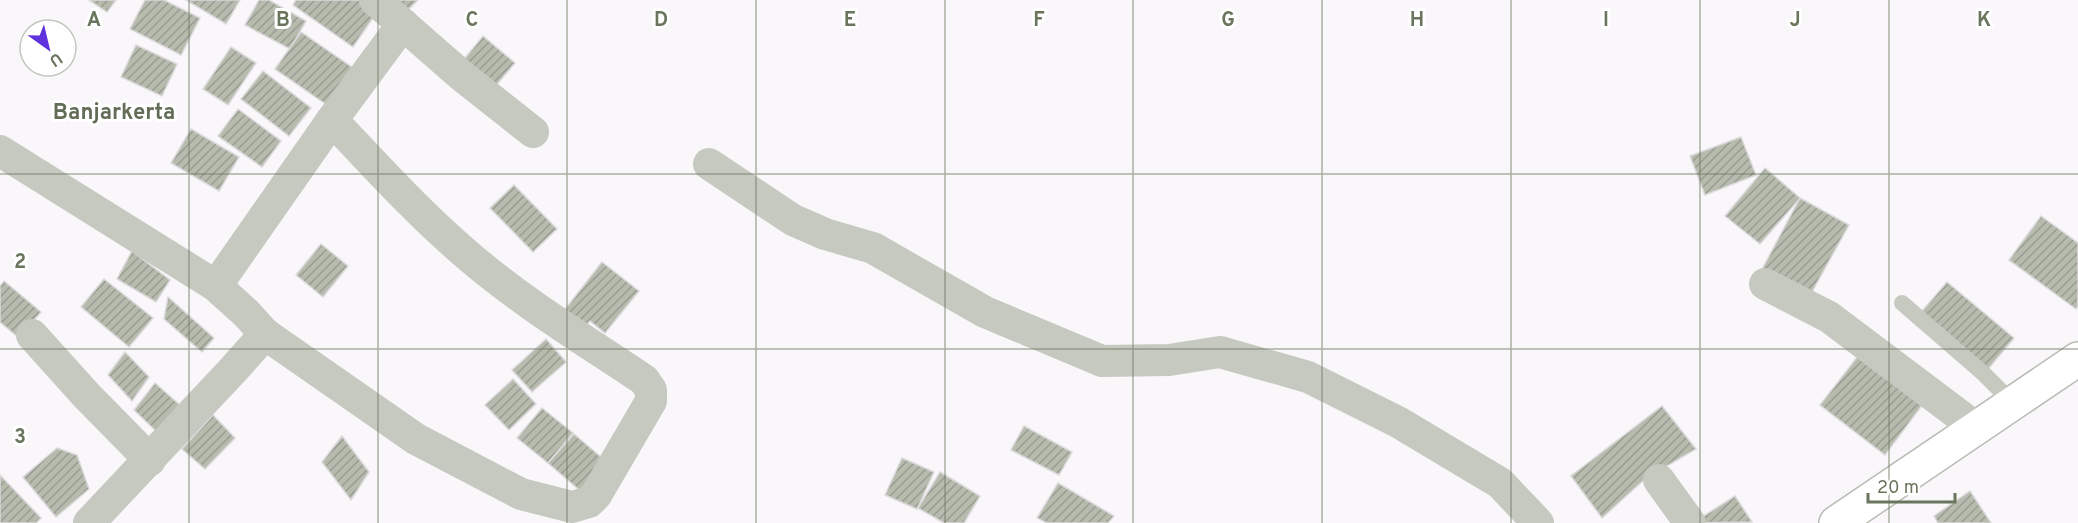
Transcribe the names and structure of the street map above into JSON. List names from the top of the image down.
{
  "districts": ["Banjarkerta"],
  "scale_bar": "20 m",
  "north": "bottom right",
  "grid": {
    "columns": [
      "A",
      "B",
      "C",
      "D",
      "E",
      "F",
      "G",
      "H",
      "I",
      "J",
      "K"
    ],
    "rows": ["2", "3"]
  }
}
